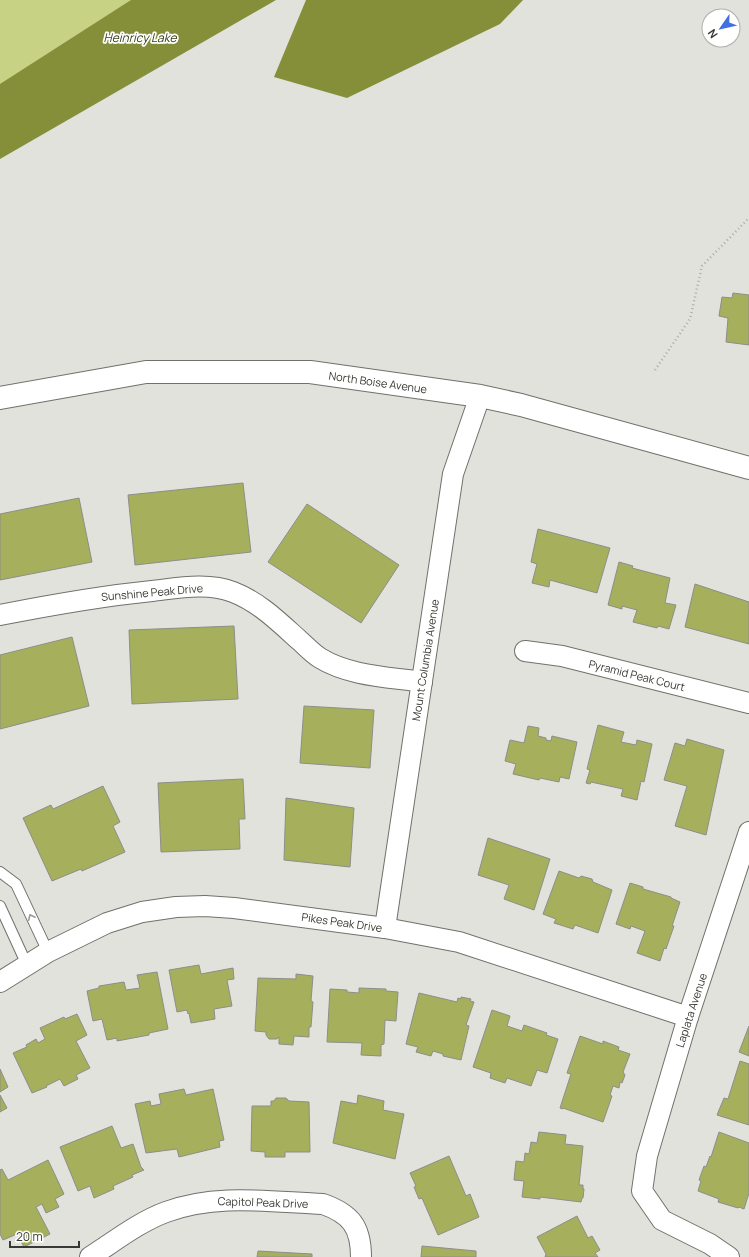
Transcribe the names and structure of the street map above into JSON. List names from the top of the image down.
{
  "streets": {
    "street": [
      "North Boise Avenue",
      "Sunshine Peak Drive",
      "Mount Columbia Avenue",
      "Pyramid Peak Court",
      "Pikes Peak Drive",
      "Laplata Avenue",
      "Capitol Peak Drive"
    ]
  },
  "crossings": [
    ["North Boise Avenue", "Mount Columbia Avenue"],
    ["Sunshine Peak Drive", "Mount Columbia Avenue"],
    ["Mount Columbia Avenue", "Pikes Peak Drive"],
    ["Pikes Peak Drive", "Laplata Avenue"]
  ],
  "water": ["Heinricy Lake"],
  "scale_bar": "20 m",
  "north": "bottom left"
}
